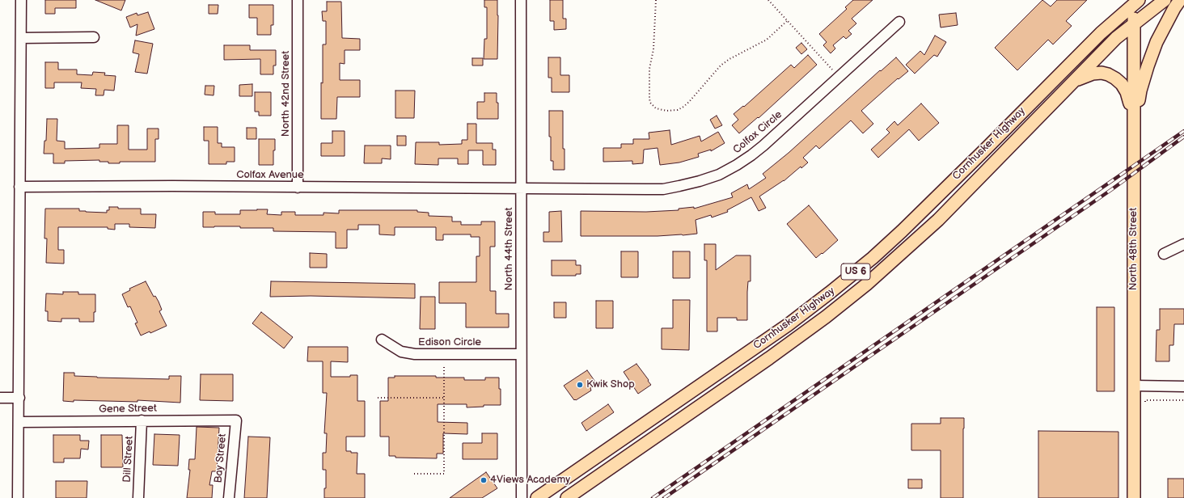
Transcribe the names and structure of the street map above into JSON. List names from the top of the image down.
{
  "streets": {
    "main road": ["Cornhusker Highway", "North 48th Street", "US 6"],
    "street": [
      "North 42nd Street",
      "Colfax Circle",
      "Colfax Avenue",
      "North 44th Street",
      "Edison Circle",
      "Gene Street",
      "Bay Street",
      "Dill Street"
    ]
  },
  "crossings": [
    ["North 42nd Street", "Colfax Avenue"],
    ["Colfax Circle", "Colfax Avenue"],
    ["Colfax Circle", "North 44th Street"],
    ["Cornhusker Highway", "North 48th Street"],
    ["Colfax Avenue", "North 44th Street"],
    ["North 44th Street", "Edison Circle"],
    ["Gene Street", "Bay Street"],
    ["Gene Street", "Dill Street"]
  ],
  "places": ["Kwik Shop", "4Views Academy"]
}
